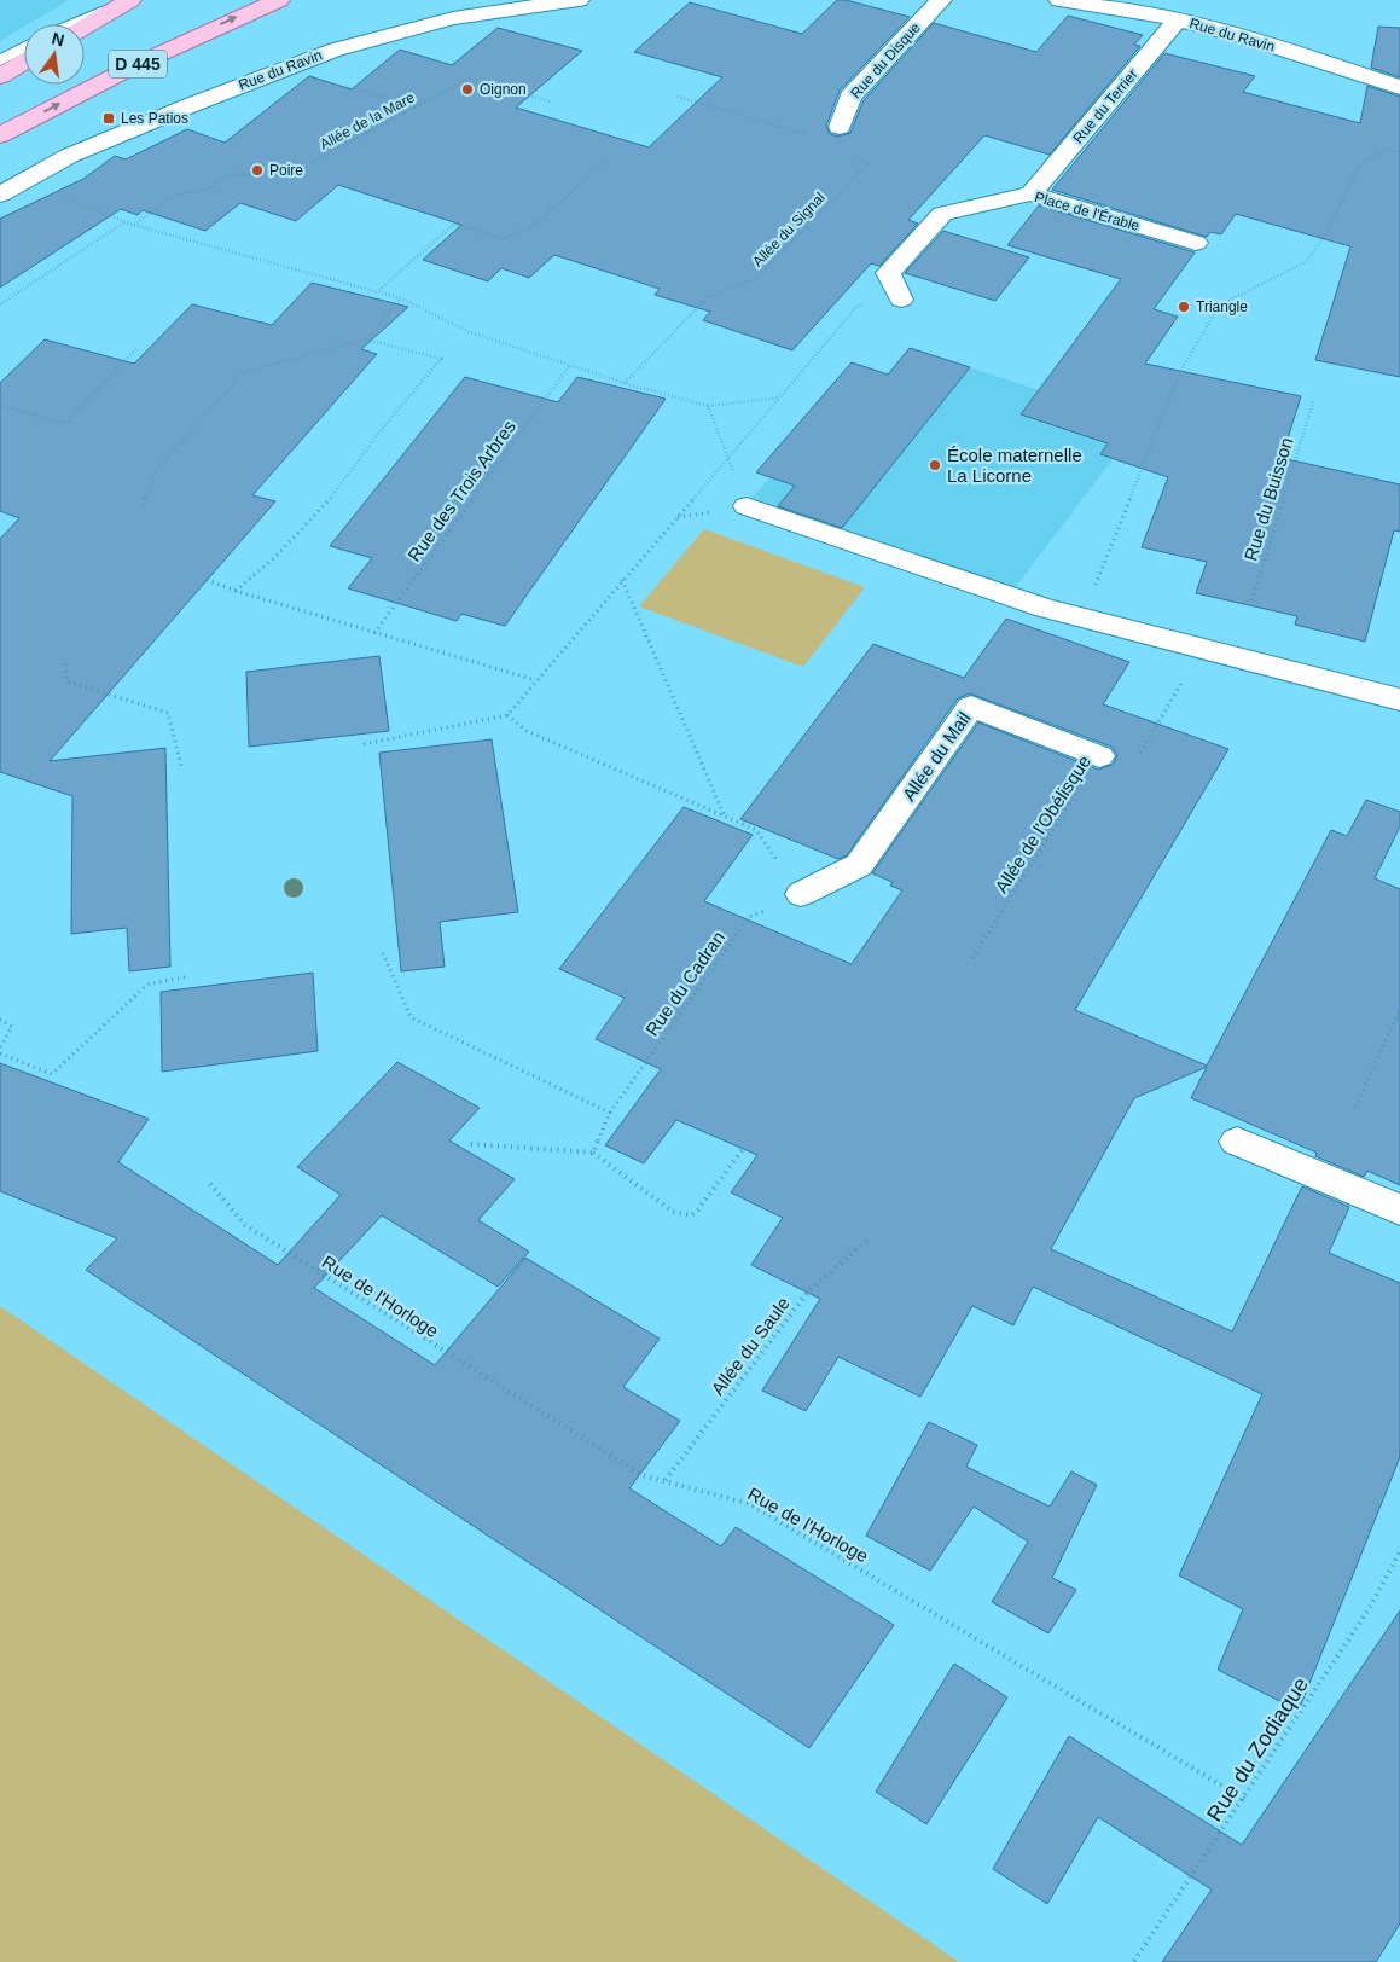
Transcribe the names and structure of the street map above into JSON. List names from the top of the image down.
{
  "streets": {
    "main road": ["D 445"],
    "street": [
      "Rue du Ravin",
      "Rue du Disque",
      "Rue du Terrier",
      "Place de l'Érable",
      "Allée du Mail"
    ],
    "path": [
      "Allée de la Mare",
      "Allée du Signal",
      "Rue des Trois Arbres",
      "Rue du Buisson",
      "Allée de l'Obélisque",
      "Rue du Cadran",
      "Rue de l'Horloge",
      "Allée du Saule",
      "Rue du Zodiaque"
    ]
  },
  "crossings": [
    ["Rue du Ravin", "Rue du Terrier"],
    ["Rue du Disque", "Allée du Signal"],
    ["Rue du Terrier", "Place de l'Érable"],
    ["Allée du Mail", "Allée de l'Obélisque"],
    ["Allée du Mail", "Rue du Cadran"],
    ["Rue de l'Horloge", "Allée du Saule"],
    ["Rue de l'Horloge", "Rue du Zodiaque"]
  ],
  "places": {
    "other": [
      "Oignon",
      "Poire",
      "Triangle",
      "École maternelle La Licorne"
    ],
    "transit": ["Les Patios"]
  },
  "north": "top"
}
